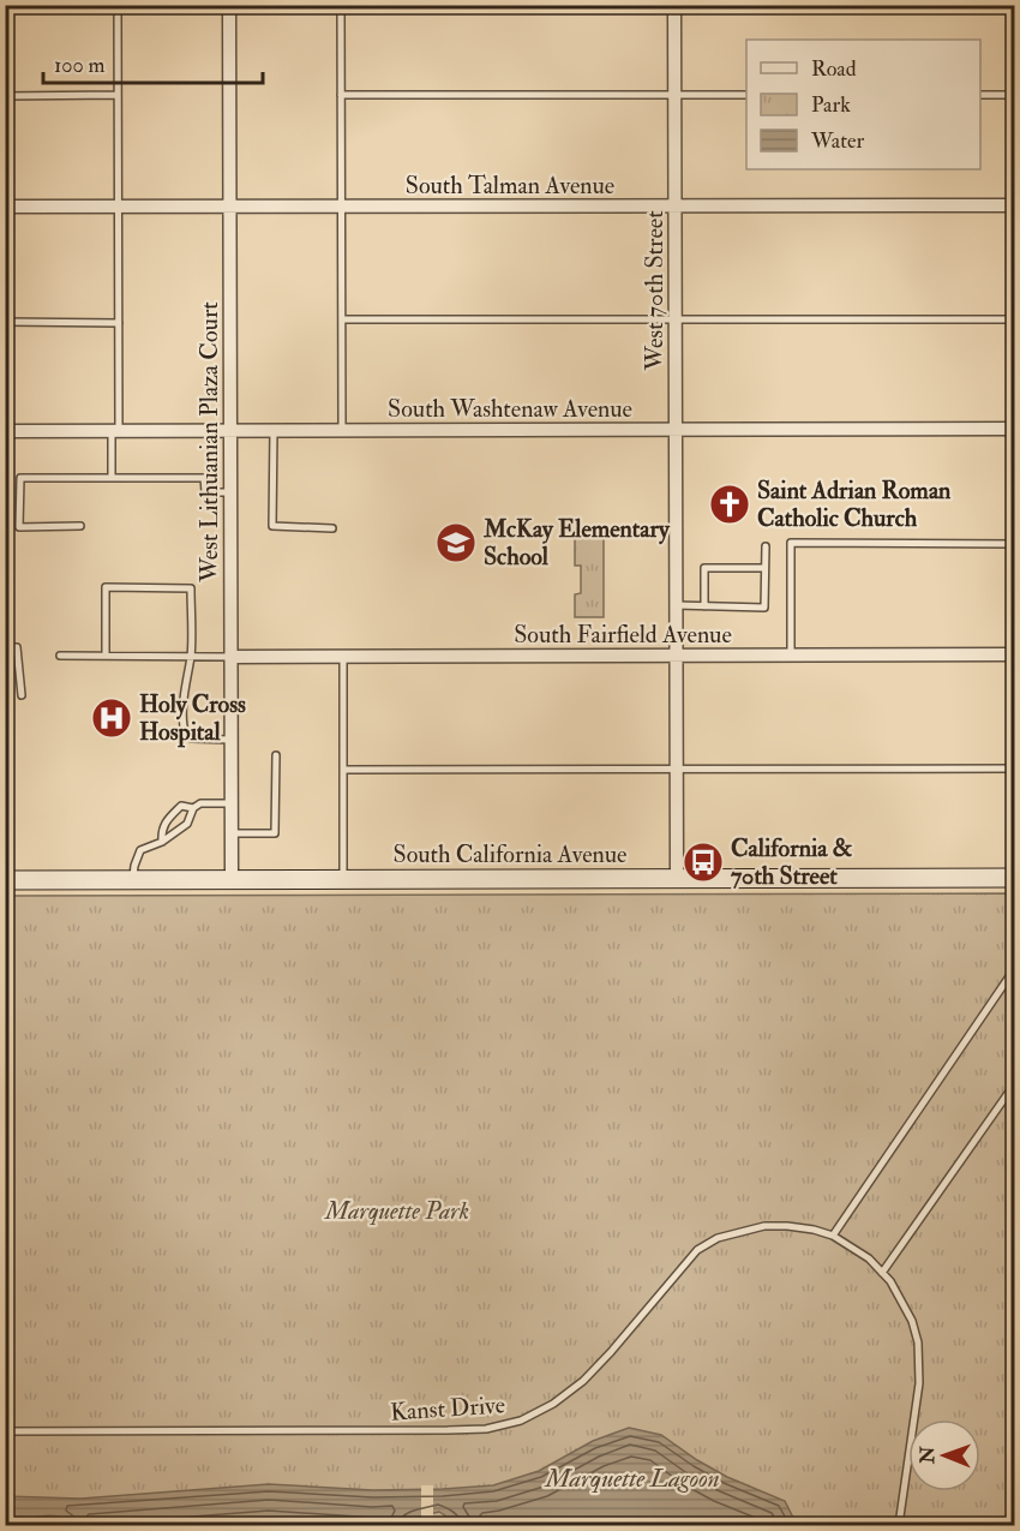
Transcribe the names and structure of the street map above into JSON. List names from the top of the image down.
{
  "streets": {
    "street": [
      "South Talman Avenue",
      "West 70th Street",
      "South Washtenaw Avenue",
      "West Lithuanian Plaza Court",
      "South Fairfield Avenue",
      "South California Avenue"
    ],
    "lane": ["Kanst Drive"]
  },
  "crossings": [
    ["South Talman Avenue", "West 70th Street"],
    ["South Talman Avenue", "West Lithuanian Plaza Court"],
    ["West 70th Street", "South Washtenaw Avenue"],
    ["West 70th Street", "South Fairfield Avenue"],
    ["West 70th Street", "South California Avenue"],
    ["South Washtenaw Avenue", "West Lithuanian Plaza Court"],
    ["West Lithuanian Plaza Court", "South Fairfield Avenue"],
    ["West Lithuanian Plaza Court", "South California Avenue"]
  ],
  "water": ["Marquette Lagoon"],
  "parks": ["Marquette Park"],
  "places": {
    "church": ["Saint Adrian Roman Catholic Church"],
    "school or university": ["McKay Elementary School"],
    "hospital": ["Holy Cross Hospital"],
    "bus stop": ["California & 70th Street"]
  },
  "legend": ["Road", "Park", "Water"],
  "scale_bar": "100 m",
  "north": "left"
}
